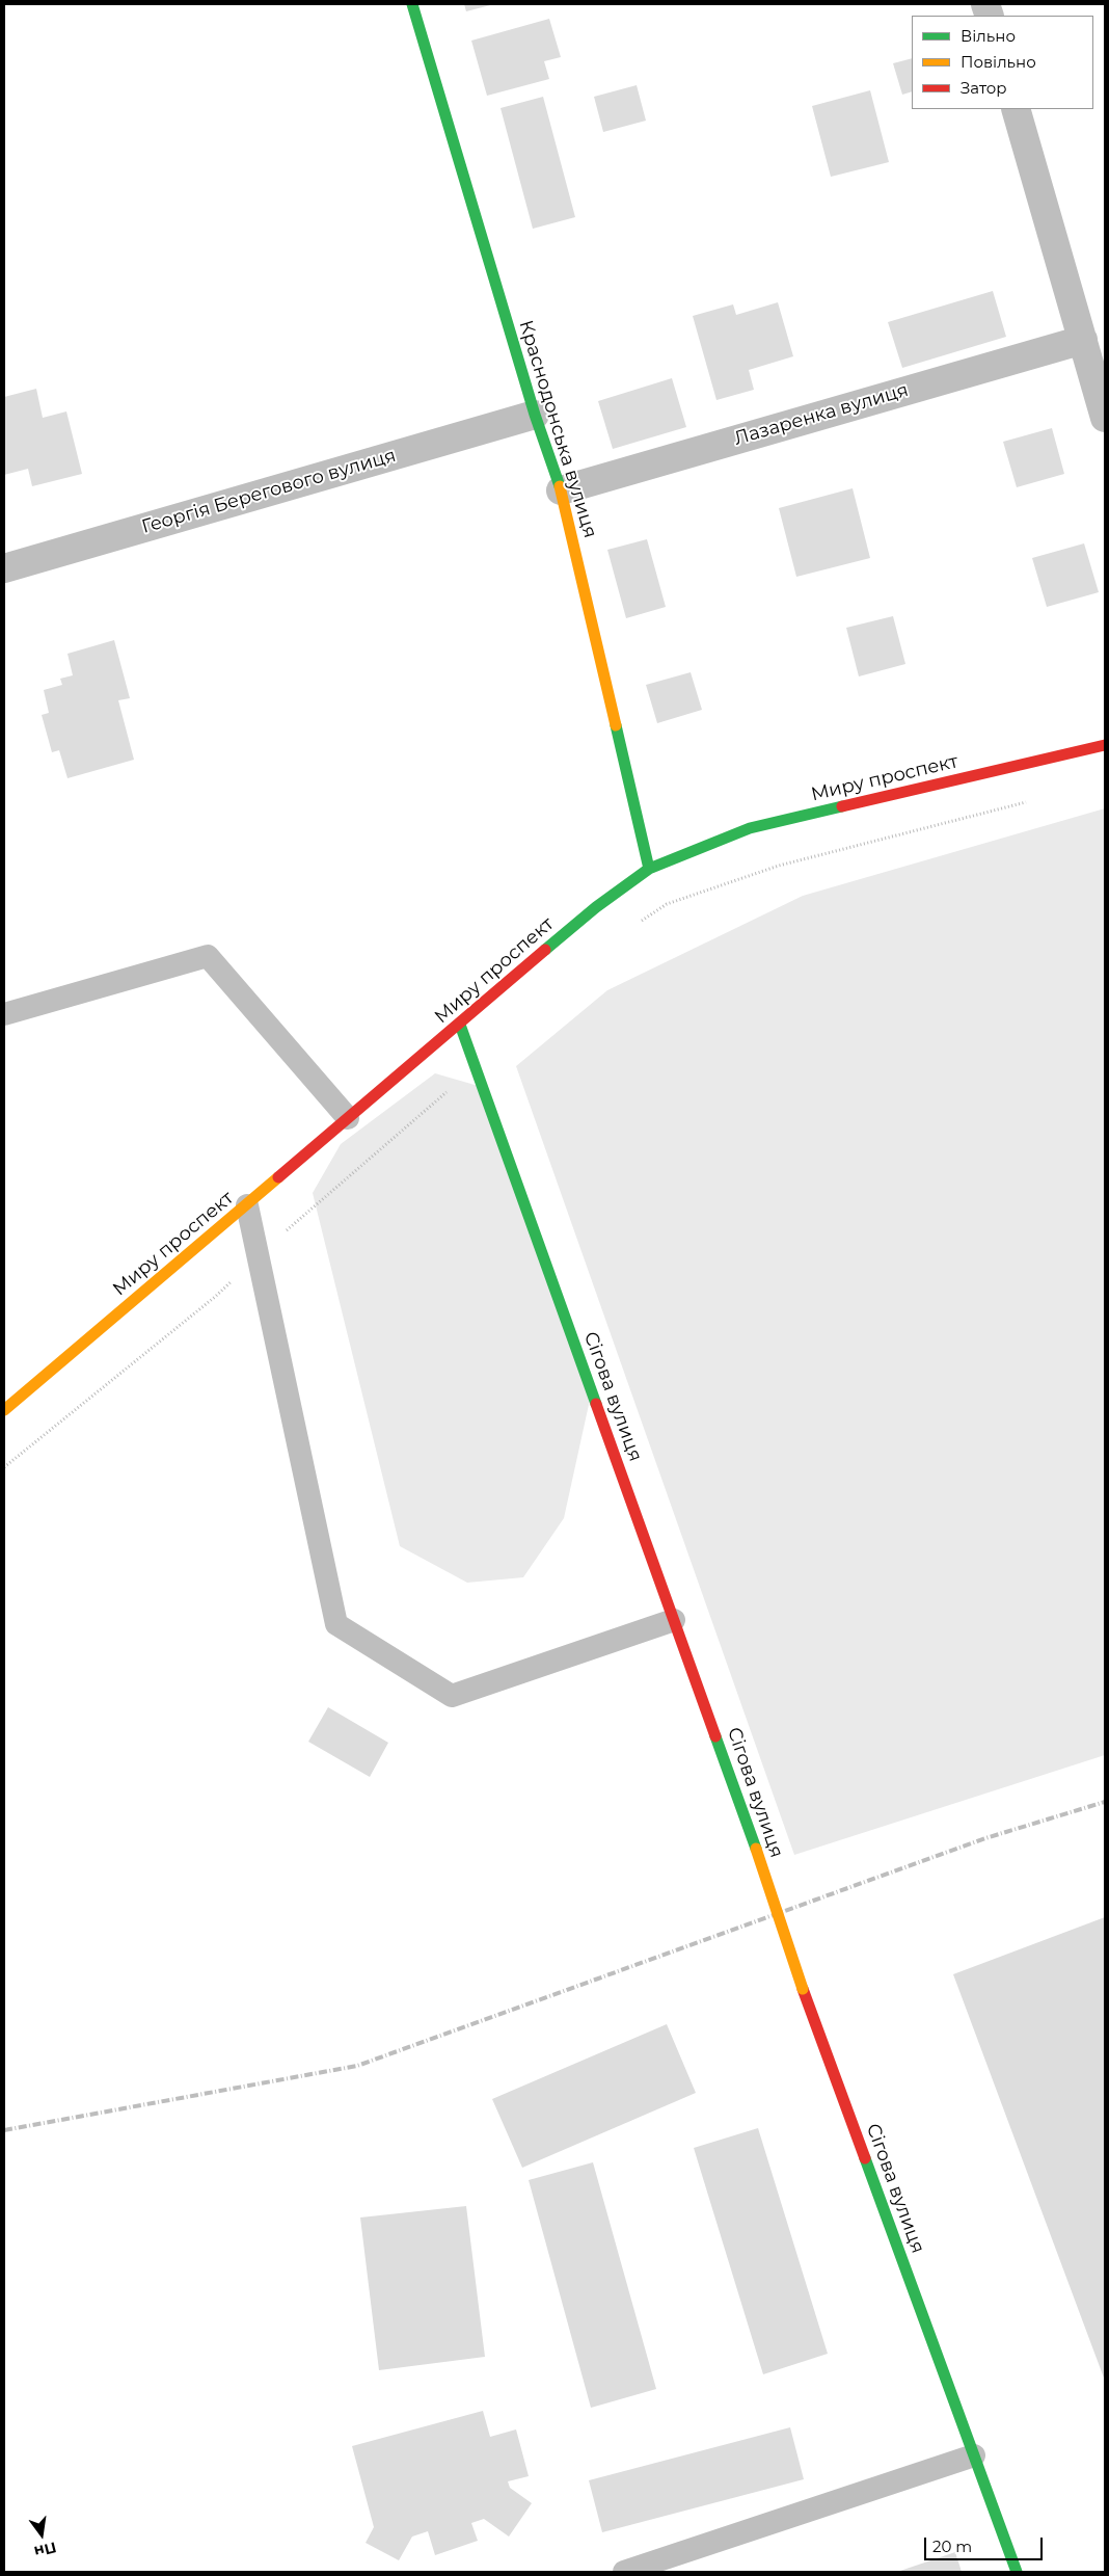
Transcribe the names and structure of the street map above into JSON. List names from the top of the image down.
{
  "streets": {
    "street": [
      "Лазаренка вулиця",
      "Краснодонська вулиця",
      "Георгія Берегового вулиця",
      "Миру проспект",
      "Сігова вулиця"
    ]
  },
  "crossings": [
    ["Лазаренка вулиця", "Краснодонська вулиця"],
    ["Краснодонська вулиця", "Георгія Берегового вулиця"],
    ["Краснодонська вулиця", "Миру проспект"],
    ["Миру проспект", "Сігова вулиця"]
  ],
  "legend": ["Вільно", "Повільно", "Затор"],
  "scale_bar": "20 m",
  "north": "bottom"
}
